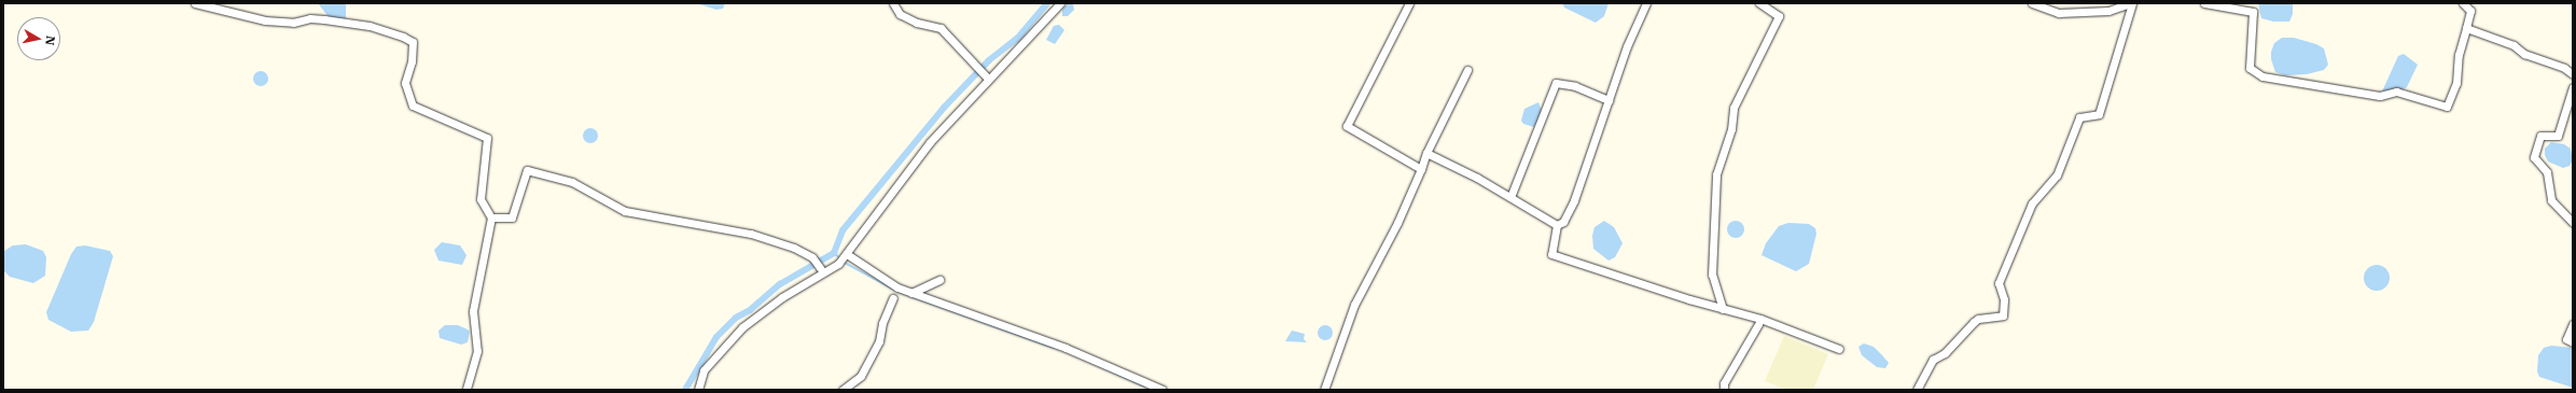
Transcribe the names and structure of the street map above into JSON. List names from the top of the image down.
{
  "north": "right"
}
